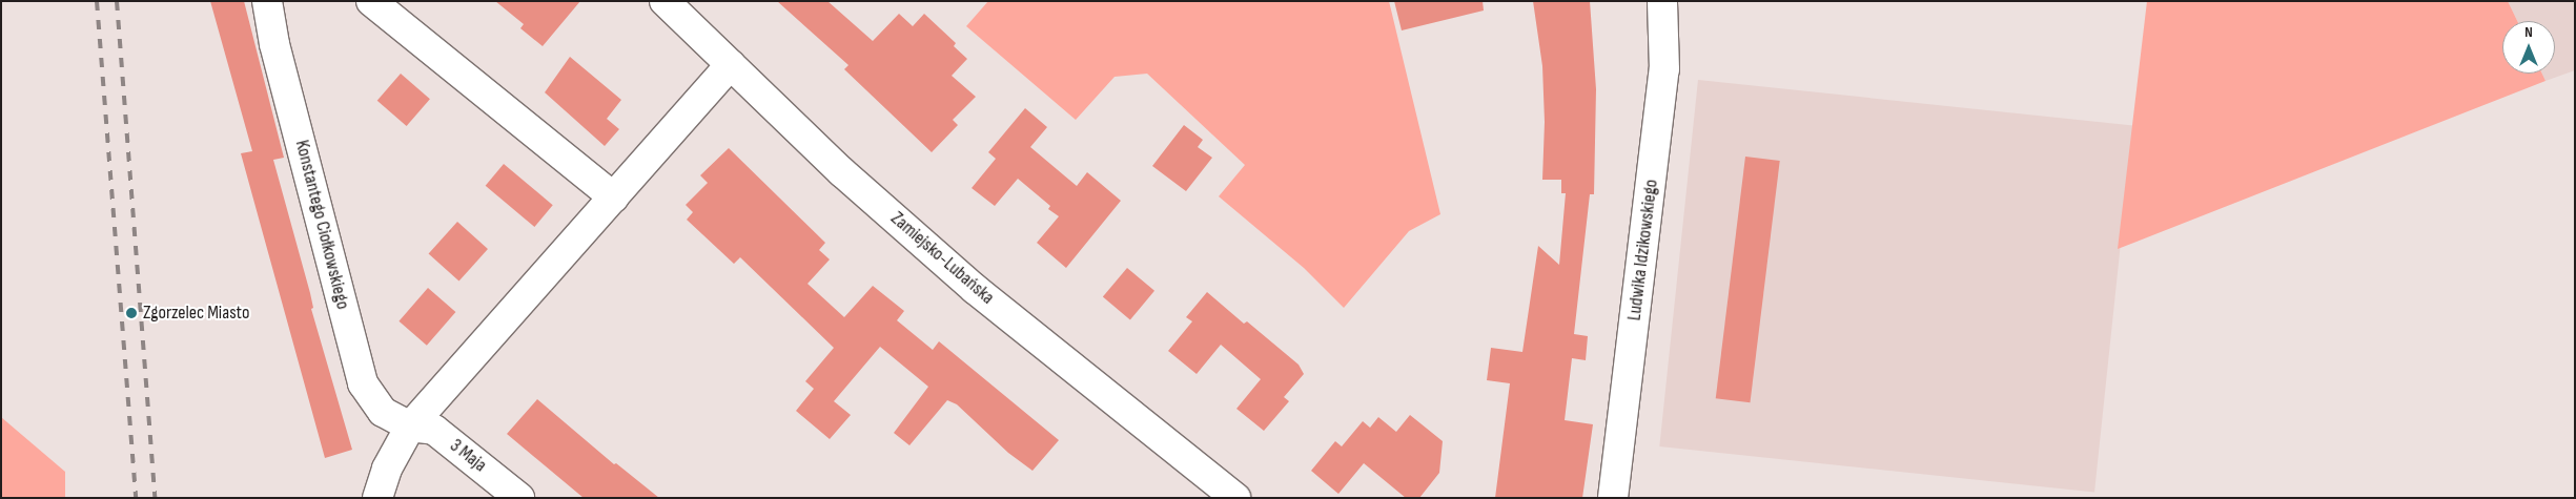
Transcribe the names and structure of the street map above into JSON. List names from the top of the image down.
{
  "streets": {
    "street": [
      "Konstantego Ciołkowskiego",
      "Ludwika Idzikowskiego",
      "Zamiejsko-Lubańska",
      "3 Maja"
    ]
  },
  "crossings": [
    ["Konstantego Ciołkowskiego", "3 Maja"]
  ],
  "places": ["Zgorzelec Miasto"],
  "north": "top"
}
